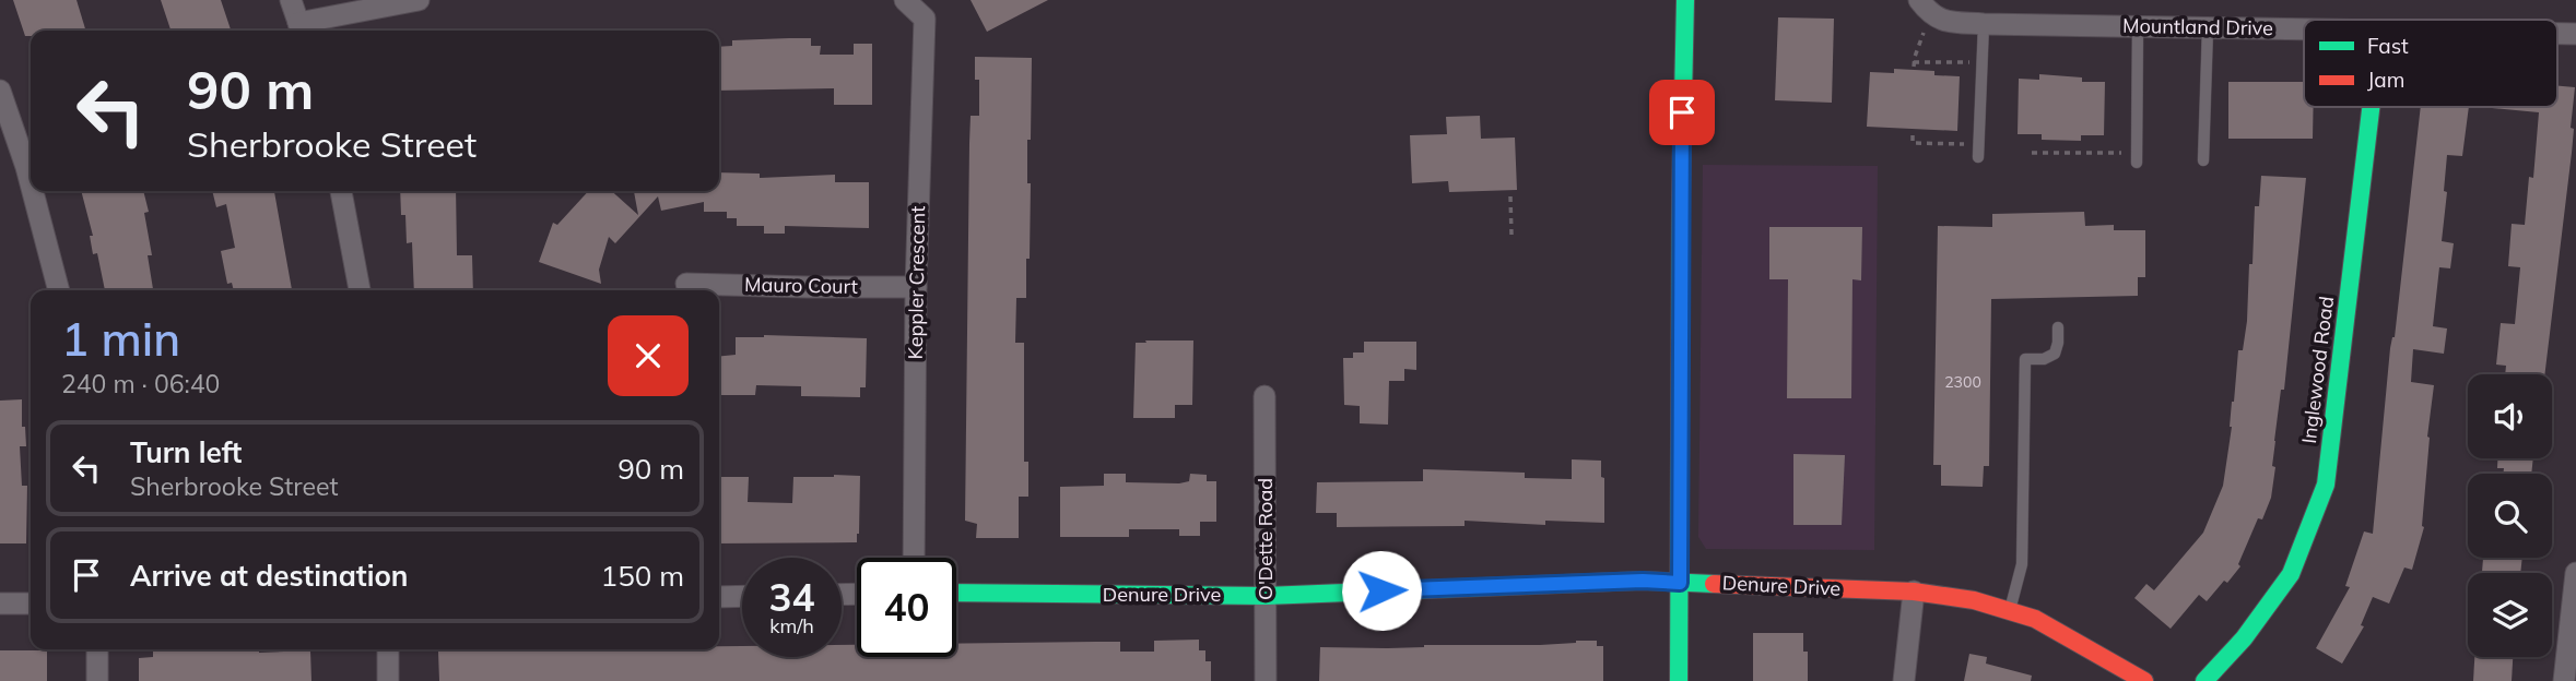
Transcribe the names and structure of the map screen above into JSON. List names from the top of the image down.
{
  "streets": {
    "street": [
      "Mountland Drive",
      "Keppler Crescent",
      "Mauro Court",
      "Inglewood Road",
      "O'Dette Road",
      "Denure Drive"
    ]
  },
  "crossings": [
    ["Keppler Crescent", "Mauro Court"],
    ["O'Dette Road", "Denure Drive"]
  ],
  "house_numbers": ["2300"],
  "legend": ["Fast", "Jam"],
  "page": {
    "turn": ["90 m", "Sherbrooke Street"],
    "heading": ["1 min", "240 m · 06:40"],
    "list": [
      {
        "name": "Turn left",
        "note": "Sherbrooke Street",
        "value": "90 m"
      },
      {
        "name": "Arrive at destination",
        "value": "150 m"
      }
    ],
    "speed": "34 km/h",
    "limit": "40"
  }
}
